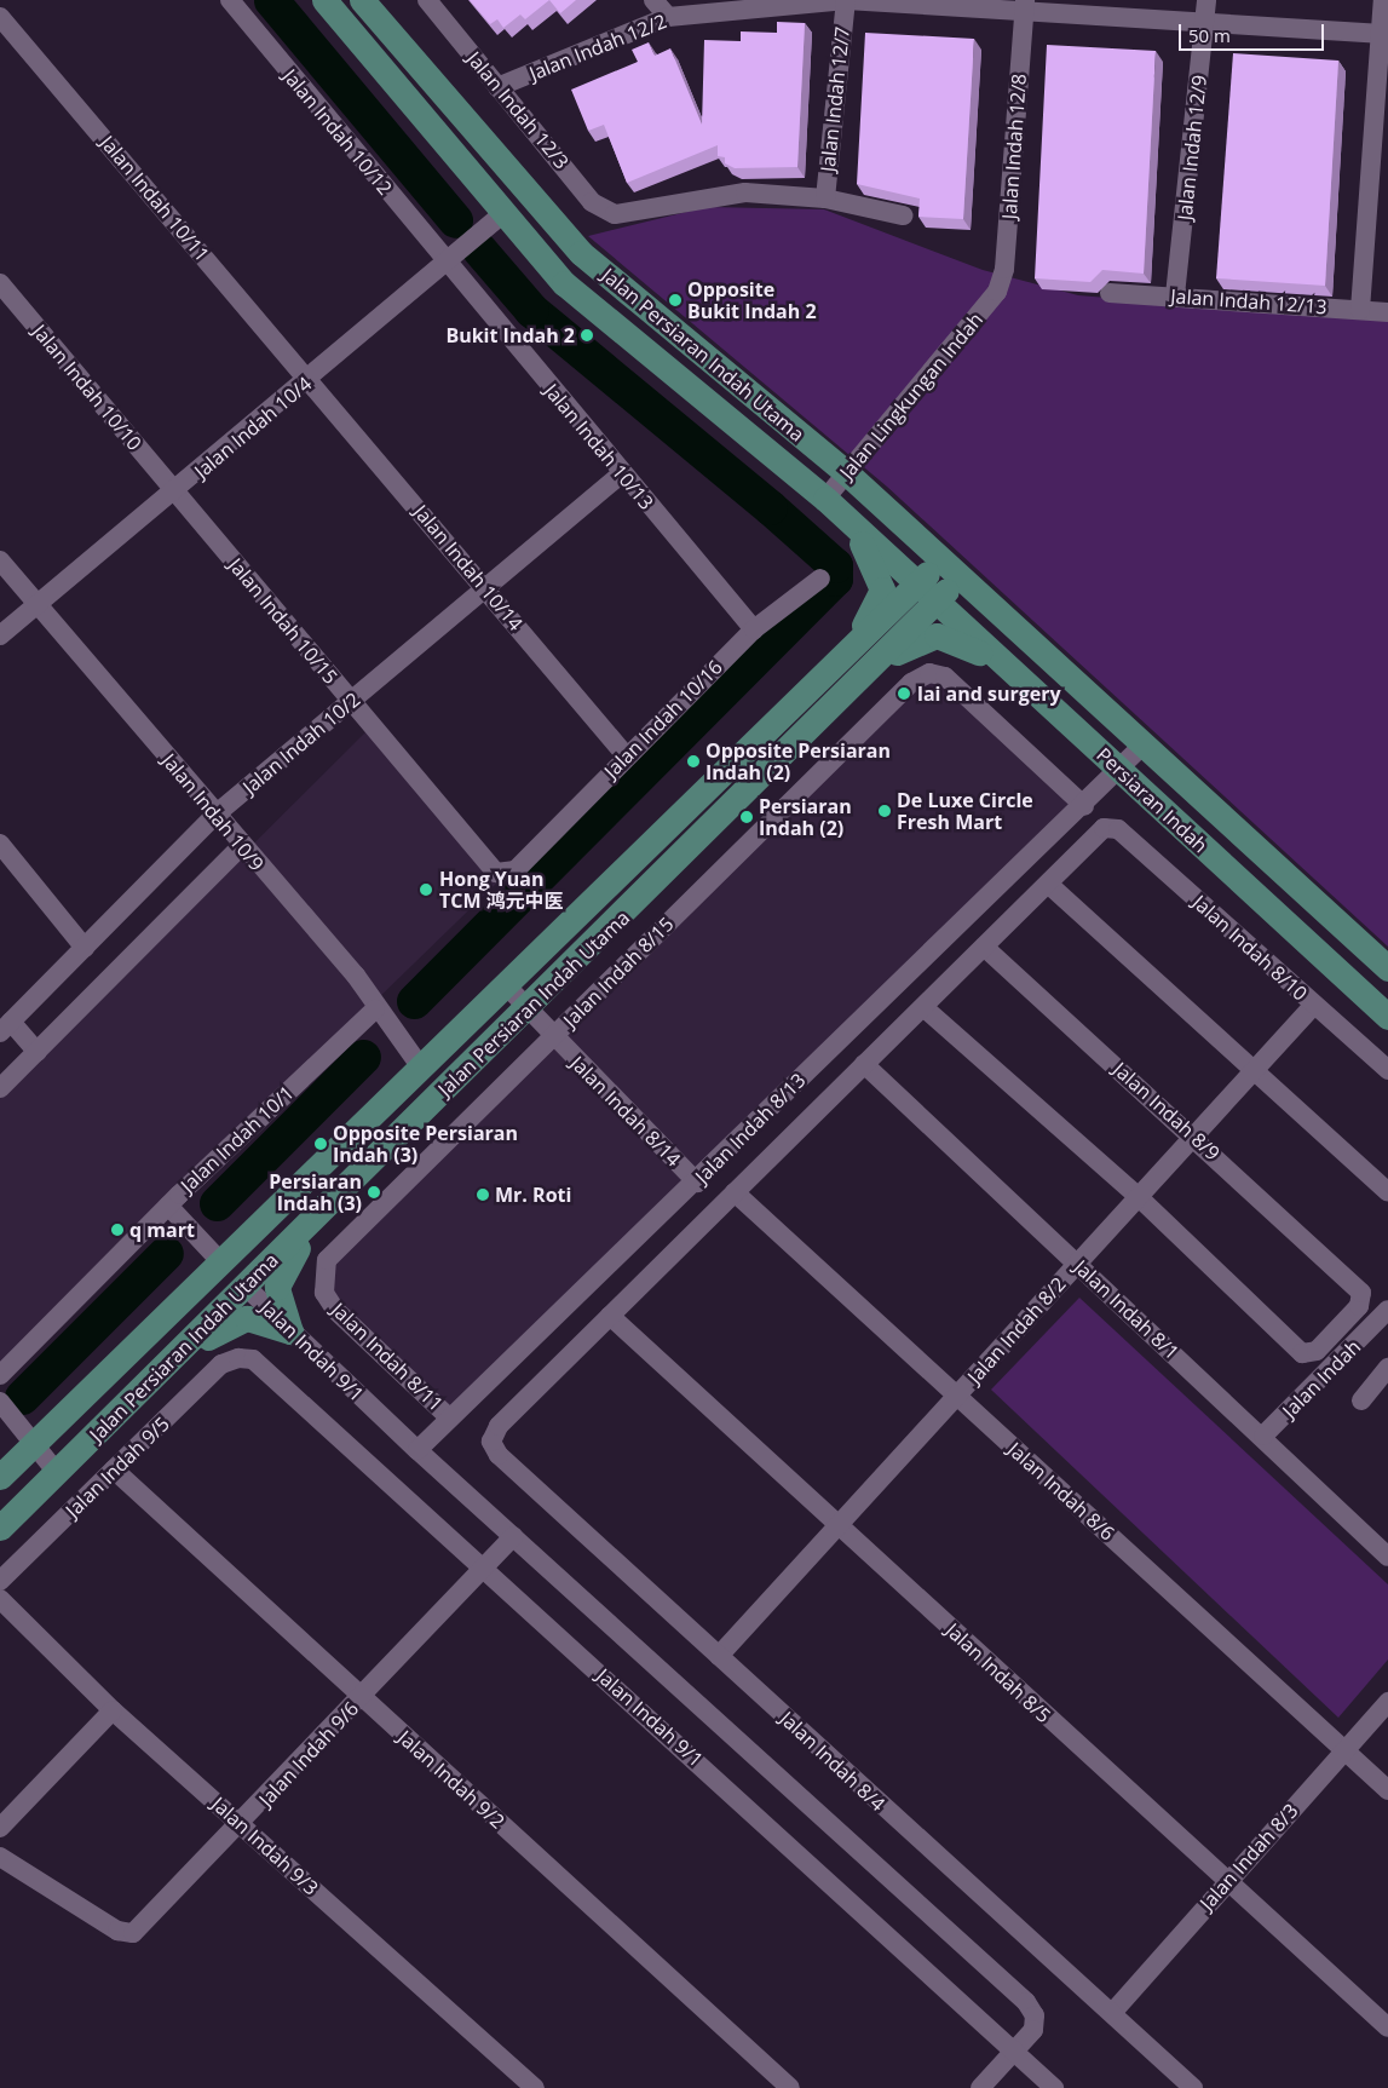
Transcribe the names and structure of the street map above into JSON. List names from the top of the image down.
{
  "streets": {
    "main road": ["Jalan Persiaran Indah Utama", "Persiaran Indah"],
    "street": [
      "Jalan Indah 12/2",
      "Jalan Indah 12/7",
      "Jalan Indah 12/3",
      "Jalan Indah 10/12",
      "Jalan Indah 12/8",
      "Jalan Indah 12/9",
      "Jalan Indah 10/11",
      "Jalan Indah 12/13",
      "Jalan Indah 10/10",
      "Jalan Lingkungan Indah",
      "Jalan Indah 10/4",
      "Jalan Indah 10/13",
      "Jalan Indah 10/14",
      "Jalan Indah 10/15",
      "Jalan Indah 10/16",
      "Jalan Indah 10/2",
      "Jalan Indah 10/9",
      "Jalan Indah 8/10",
      "Jalan Indah 8/15",
      "Jalan Indah 8/14",
      "Jalan Indah 8/9",
      "Jalan Indah 8/13",
      "Jalan Indah 10/1",
      "Jalan Indah 8/1",
      "Jalan Indah 8/2",
      "Jalan Indah 9/1",
      "Jalan Indah 8/11",
      "Jalan Indah",
      "Jalan Indah 9/5",
      "Jalan Indah 8/6",
      "Jalan Indah 8/5",
      "Jalan Indah 9/6",
      "Jalan Indah 8/4",
      "Jalan Indah 9/2",
      "Jalan Indah 9/3",
      "Jalan Indah 8/3"
    ]
  },
  "crossings": [
    ["Jalan Indah 12/2", "Jalan Indah 12/7"],
    ["Jalan Indah 12/2", "Jalan Indah 12/3"],
    ["Jalan Indah 12/2", "Jalan Indah 12/8"],
    ["Jalan Indah 12/2", "Jalan Indah 12/9"],
    ["Jalan Indah 12/7", "Jalan Indah 12/3"],
    ["Jalan Indah 10/12", "Jalan Indah 10/4"],
    ["Jalan Indah 10/12", "Jalan Indah 10/13"],
    ["Jalan Indah 12/8", "Jalan Lingkungan Indah"],
    ["Jalan Indah 12/9", "Jalan Indah 12/13"],
    ["Jalan Indah 10/11", "Jalan Indah 10/4"],
    ["Jalan Indah 10/11", "Jalan Indah 10/14"],
    ["Jalan Persiaran Indah Utama", "Jalan Lingkungan Indah"],
    ["Jalan Persiaran Indah Utama", "Jalan Indah 10/4"],
    ["Jalan Persiaran Indah Utama", "Persiaran Indah"],
    ["Jalan Persiaran Indah Utama", "Jalan Indah 10/9"],
    ["Jalan Persiaran Indah Utama", "Jalan Indah 8/14"],
    ["Jalan Persiaran Indah Utama", "Jalan Indah 9/1"],
    ["Jalan Indah 10/10", "Jalan Indah 10/4"],
    ["Jalan Indah 10/10", "Jalan Indah 10/15"],
    ["Jalan Indah 10/4", "Jalan Indah 10/13"],
    ["Jalan Indah 10/4", "Jalan Indah 10/14"],
    ["Jalan Indah 10/4", "Jalan Indah 10/15"],
    ["Jalan Indah 10/4", "Jalan Indah 10/9"],
    ["Jalan Indah 10/13", "Jalan Indah 10/16"],
    ["Jalan Indah 10/13", "Jalan Indah 10/2"],
    ["Jalan Indah 10/14", "Jalan Indah 10/16"],
    ["Jalan Indah 10/14", "Jalan Indah 10/2"],
    ["Jalan Indah 10/15", "Jalan Indah 10/16"],
    ["Jalan Indah 10/15", "Jalan Indah 10/2"],
    ["Jalan Indah 10/2", "Jalan Indah 10/9"],
    ["Persiaran Indah", "Jalan Indah 8/13"],
    ["Jalan Indah 10/9", "Jalan Indah 10/1"],
    ["Jalan Indah 8/10", "Jalan Indah 8/2"],
    ["Jalan Indah 8/15", "Jalan Indah 8/14"],
    ["Jalan Indah 8/15", "Jalan Indah 8/13"],
    ["Jalan Indah 8/15", "Jalan Indah 8/11"],
    ["Jalan Indah 8/14", "Jalan Indah 8/13"],
    ["Jalan Indah 8/9", "Jalan Indah 8/2"],
    ["Jalan Indah 8/13", "Jalan Indah 9/1"],
    ["Jalan Indah 8/13", "Jalan Indah 8/11"],
    ["Jalan Indah 8/1", "Jalan Indah 8/2"],
    ["Jalan Indah 8/1", "Jalan Indah"],
    ["Jalan Indah 8/2", "Jalan Indah 8/6"],
    ["Jalan Indah 8/2", "Jalan Indah 8/5"],
    ["Jalan Indah 8/2", "Jalan Indah 8/4"],
    ["Jalan Indah 9/1", "Jalan Indah 9/5"],
    ["Jalan Indah 9/1", "Jalan Indah 9/6"],
    ["Jalan Indah 9/5", "Jalan Indah 9/2"],
    ["Jalan Indah 8/6", "Jalan Indah 8/3"],
    ["Jalan Indah 8/5", "Jalan Indah 8/4"],
    ["Jalan Indah 8/5", "Jalan Indah 8/3"],
    ["Jalan Indah 9/6", "Jalan Indah 9/2"],
    ["Jalan Indah 9/6", "Jalan Indah 9/3"],
    ["Jalan Indah 8/4", "Jalan Indah 8/3"]
  ],
  "places": [
    "Opposite Bukit Indah 2",
    "Bukit Indah 2",
    "lai and surgery",
    "Opposite Persiaran Indah (2)",
    "De Luxe Circle Fresh Mart",
    "Persiaran Indah (2)",
    "Hong Yuan TCM 鸿元中医",
    "Opposite Persiaran Indah (3)",
    "Persiaran Indah (3)",
    "Mr. Roti",
    "q mart"
  ],
  "scale_bar": "50 m"
}
